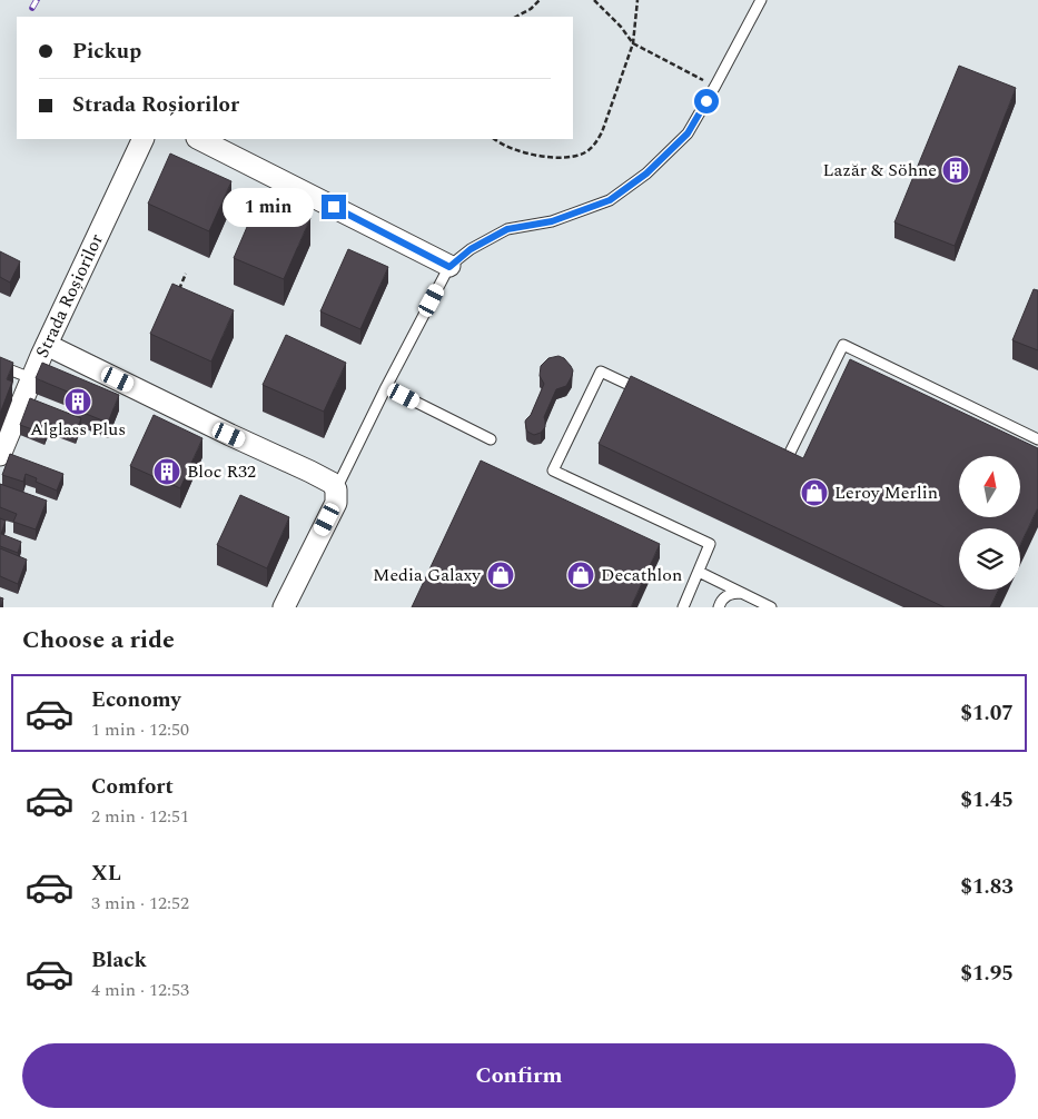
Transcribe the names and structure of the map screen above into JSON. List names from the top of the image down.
{
  "streets": {
    "street": ["Strada Roșiorilor"]
  },
  "places": {
    "building": ["Lazăr & Söhne", "Alglass Plus", "Bloc R32"],
    "shop": ["Leroy Merlin", "Media Galaxy", "Decathlon"]
  },
  "north": "top",
  "page": {
    "banner": ["Pickup", "Strada Roșiorilor"],
    "bubble": "1 min",
    "heading": "Choose a ride",
    "list": [
      {
        "name": "Economy",
        "note": "1 min · 12:50",
        "value": "$1.07"
      },
      {
        "name": "Comfort",
        "note": "2 min · 12:51",
        "value": "$1.45"
      },
      {
        "name": "XL",
        "note": "3 min · 12:52",
        "value": "$1.83"
      },
      {
        "name": "Black",
        "note": "4 min · 12:53",
        "value": "$1.95"
      }
    ],
    "buttons": "Confirm"
  }
}
